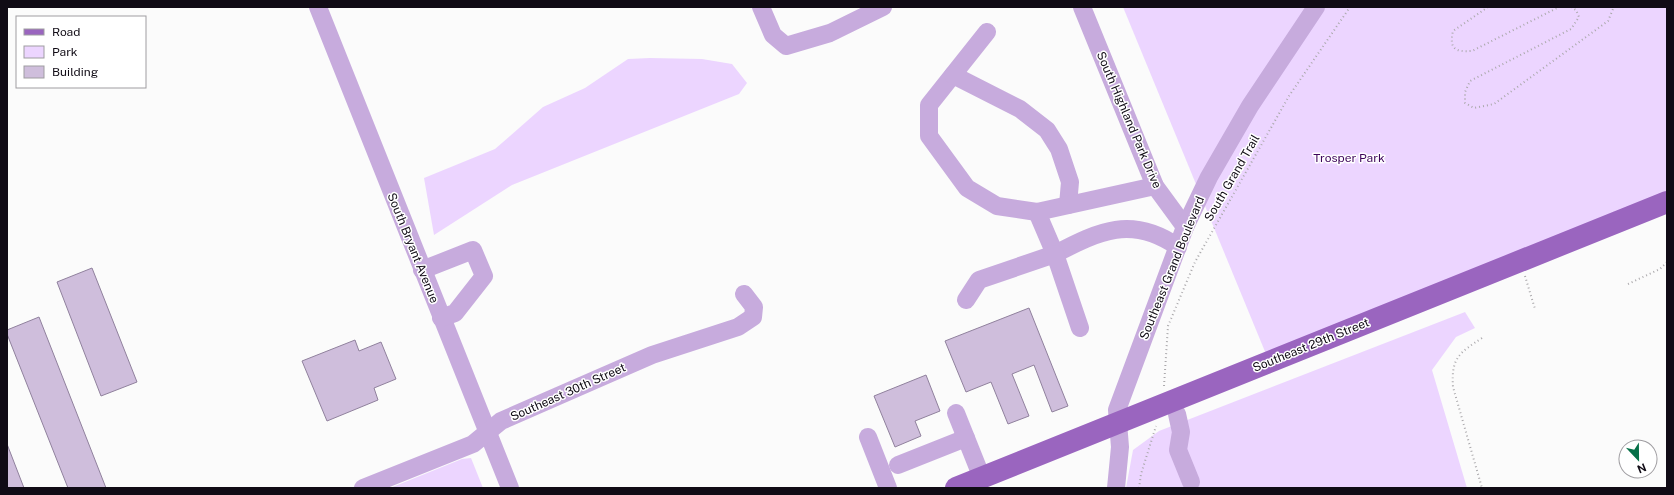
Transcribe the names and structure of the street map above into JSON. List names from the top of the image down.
{
  "streets": {
    "main road": ["Southeast 29th Street"],
    "street": [
      "South Highland Park Drive",
      "South Bryant Avenue",
      "Southeast Grand Boulevard",
      "Southeast 30th Street"
    ],
    "path": ["South Grand Trail"]
  },
  "crossings": [
    ["South Highland Park Drive", "Southeast Grand Boulevard"],
    ["South Grand Trail", "Southeast 29th Street"],
    ["South Bryant Avenue", "Southeast 30th Street"],
    ["Southeast Grand Boulevard", "Southeast 29th Street"]
  ],
  "parks": ["Trosper Park"],
  "legend": ["Road", "Park", "Building"],
  "north": "bottom"
}
